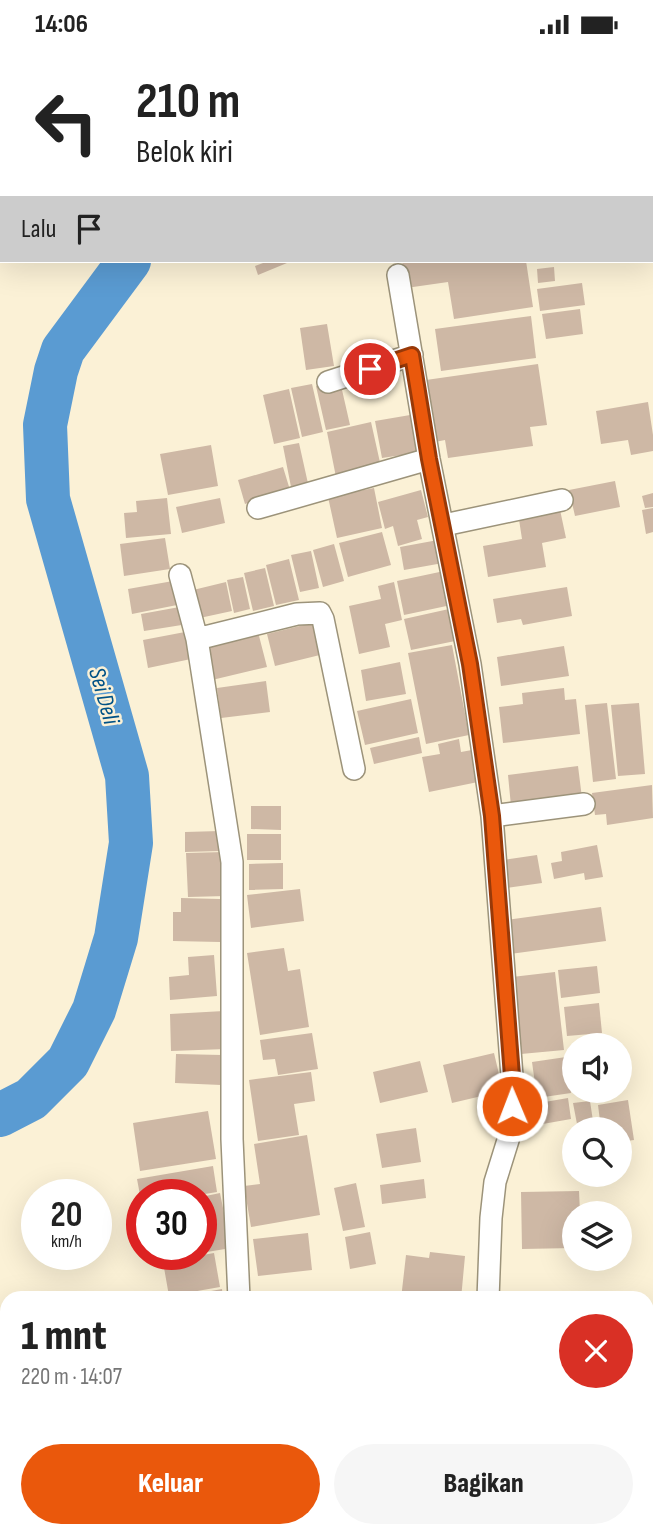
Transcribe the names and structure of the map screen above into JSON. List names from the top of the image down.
{
  "water": ["Sei Deli"],
  "page": {
    "status": "14:06",
    "turn": ["210 m", "Belok kiri"],
    "then": "Lalu",
    "speed": "20 km/h",
    "limit": "30",
    "heading": ["1 mnt", "220 m · 14:07"],
    "buttons": ["Keluar", "Bagikan"]
  }
}
